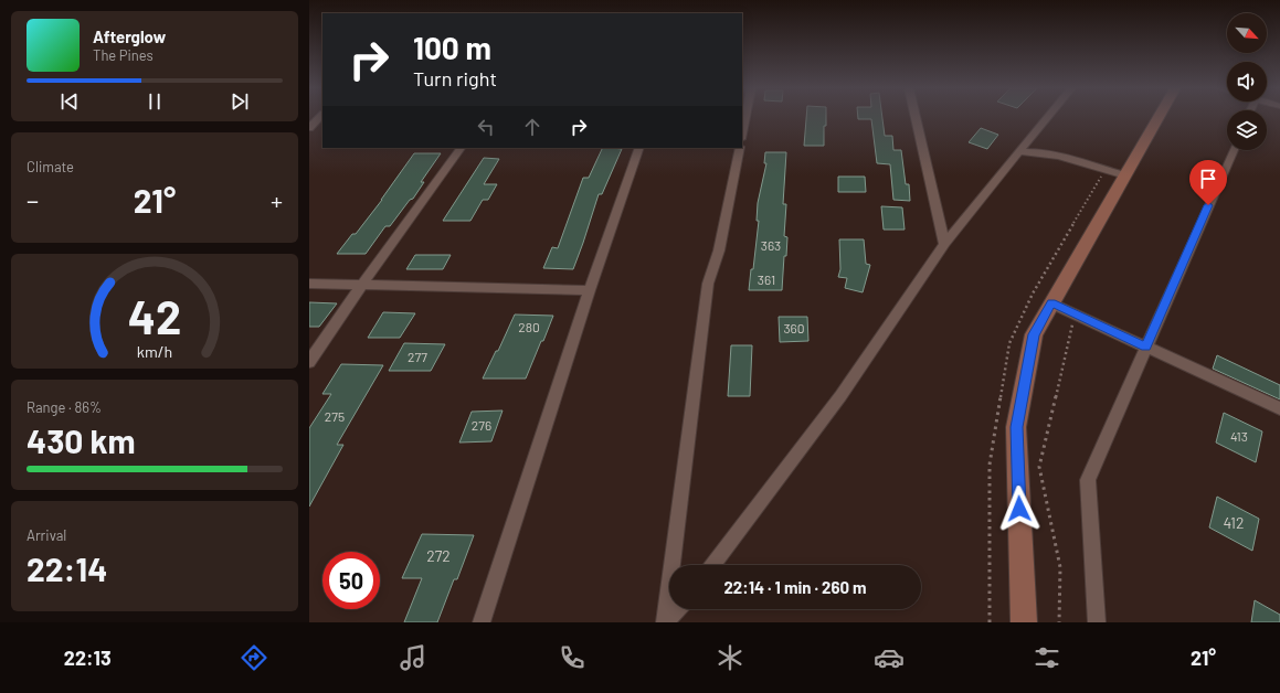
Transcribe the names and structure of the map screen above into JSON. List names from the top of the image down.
{
  "house_numbers": [
    "363",
    "361",
    "280",
    "360",
    "277",
    "275",
    "276",
    "413",
    "412",
    "272"
  ],
  "north": "bottom right",
  "page": {
    "turn": ["100 m", "Turn right"],
    "song": ["Afterglow", "The Pines"],
    "tile": [
      "Climate",
      ["Range · 86%", "430 km"],
      ["Arrival", "22:14"]
    ],
    "heat": ["−", "21°", "+"],
    "limit": "50",
    "trip": "22:14 · 1 min · 260 m",
    "tabs": ["22:13", "21°"],
    "gauge": ["42", "km/h"]
  }
}
